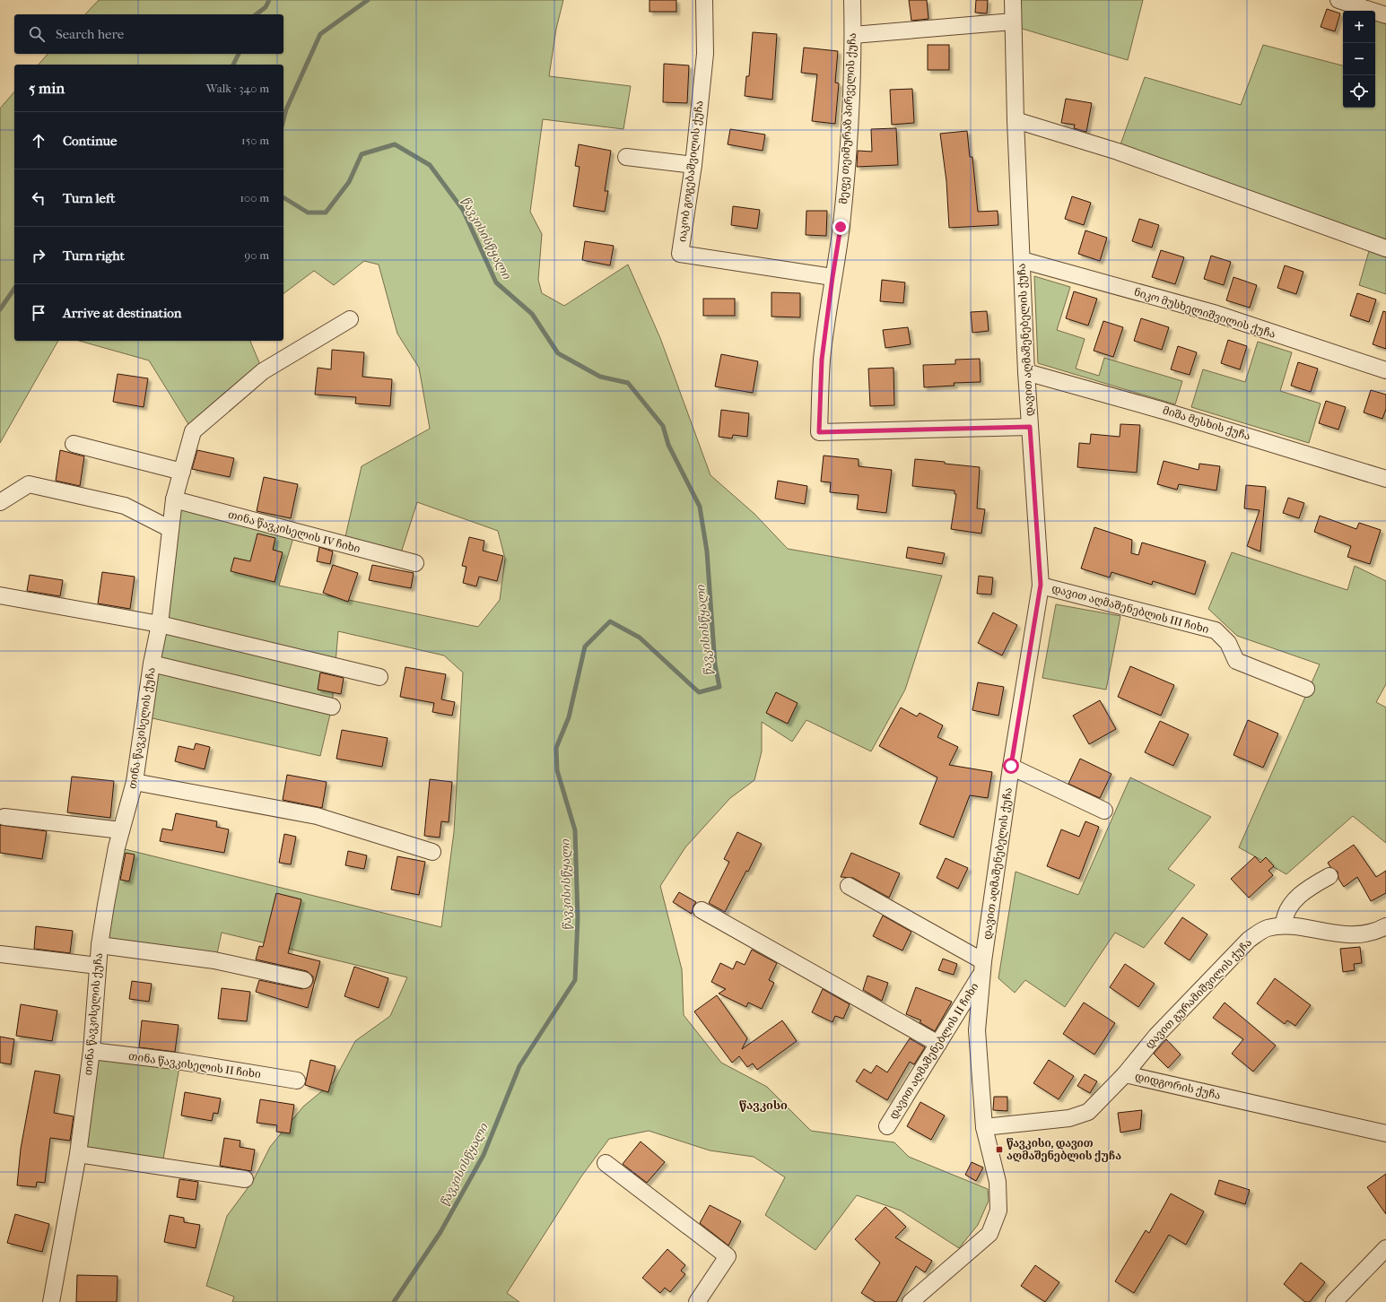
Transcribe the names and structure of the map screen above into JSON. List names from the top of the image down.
{
  "streets": {
    "street": [
      "მეფე თეიმურაზ პირველის ქუჩა",
      "იაკობ გოგებაშვილის ქუჩა",
      "ნიკო მუსხელიშვილის ქუჩა",
      "დავით აღმაშენებელის ქუჩა",
      "მიშა მესხის ქუჩა",
      "თინა წავკისელის IV ჩიხი",
      "დავით აღმაშენებლის III ჩიხი",
      "თინა წავკისელის ქუჩა",
      "დავით გურამიშვილის ქუჩა",
      "დავით აღმაშენებლის II ჩიხი",
      "თინა წავკისელის II ჩიხი",
      "დიდგორის ქუჩა"
    ]
  },
  "crossings": [
    ["მეფე თეიმურაზ პირველის ქუჩა", "იაკობ გოგებაშვილის ქუჩა"],
    ["მეფე თეიმურაზ პირველის ქუჩა", "დავით აღმაშენებელის ქუჩა"],
    ["ნიკო მუსხელიშვილის ქუჩა", "დავით აღმაშენებელის ქუჩა"],
    ["დავით აღმაშენებელის ქუჩა", "მიშა მესხის ქუჩა"],
    ["დავით აღმაშენებელის ქუჩა", "დავით აღმაშენებლის III ჩიხი"],
    ["დავით აღმაშენებელის ქუჩა", "დავით აღმაშენებლის II ჩიხი"],
    ["დავით აღმაშენებელის ქუჩა", "დიდგორის ქუჩა"],
    ["თინა წავკისელის IV ჩიხი", "თინა წავკისელის ქუჩა"],
    ["თინა წავკისელის ქუჩა", "თინა წავკისელის II ჩიხი"],
    ["დავით გურამიშვილის ქუჩა", "დიდგორის ქუჩა"]
  ],
  "districts": ["წავკისი"],
  "water": ["წავკისისწყალი"],
  "places": {
    "transit": ["წავკისი, დავით აღმაშენებლის ქუჩა"]
  },
  "page": {
    "map_buttons": ["+", "−"],
    "search": "Search here",
    "heading": ["5 min", "Walk · 340 m"],
    "list": [
      ["Continue", "150 m"],
      ["Turn left", "100 m"],
      ["Turn right", "90 m"],
      "Arrive at destination"
    ]
  }
}
